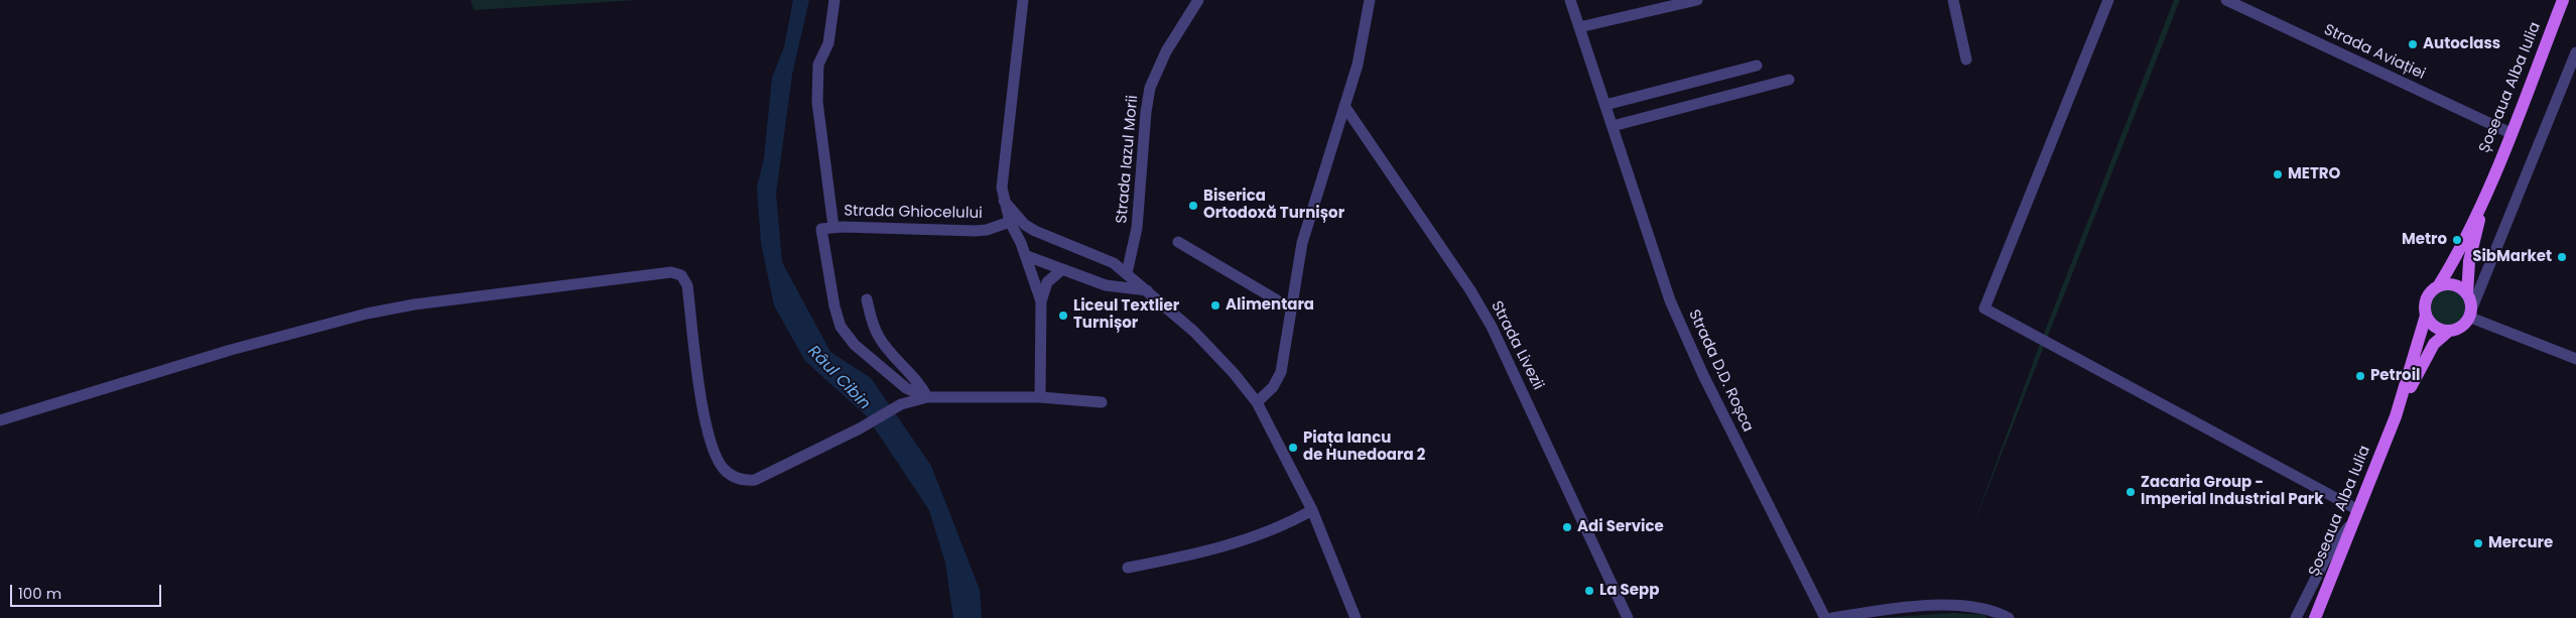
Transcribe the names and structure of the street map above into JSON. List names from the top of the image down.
{
  "streets": {
    "main road": ["Șoseaua Alba Iulia"],
    "street": [
      "Strada Aviației",
      "Strada Iazul Morii",
      "Strada Ghiocelului",
      "Strada Livezii",
      "Strada D.D. Roșca"
    ]
  },
  "crossings": [
    ["Strada Aviației", "Șoseaua Alba Iulia"]
  ],
  "water": ["Râul Cibin"],
  "places": [
    "Autoclass",
    "METRO",
    "Biserica Ortodoxă Turnișor",
    "Metro",
    "SibMarket",
    "Alimentara",
    "Liceul Textlier Turnișor",
    "Petroil",
    "Piața Iancu de Hunedoara 2",
    "Zacaria Group - Imperial Industrial Park",
    "Adi Service",
    "Mercure",
    "La Sepp"
  ],
  "scale_bar": "100 m"
}
